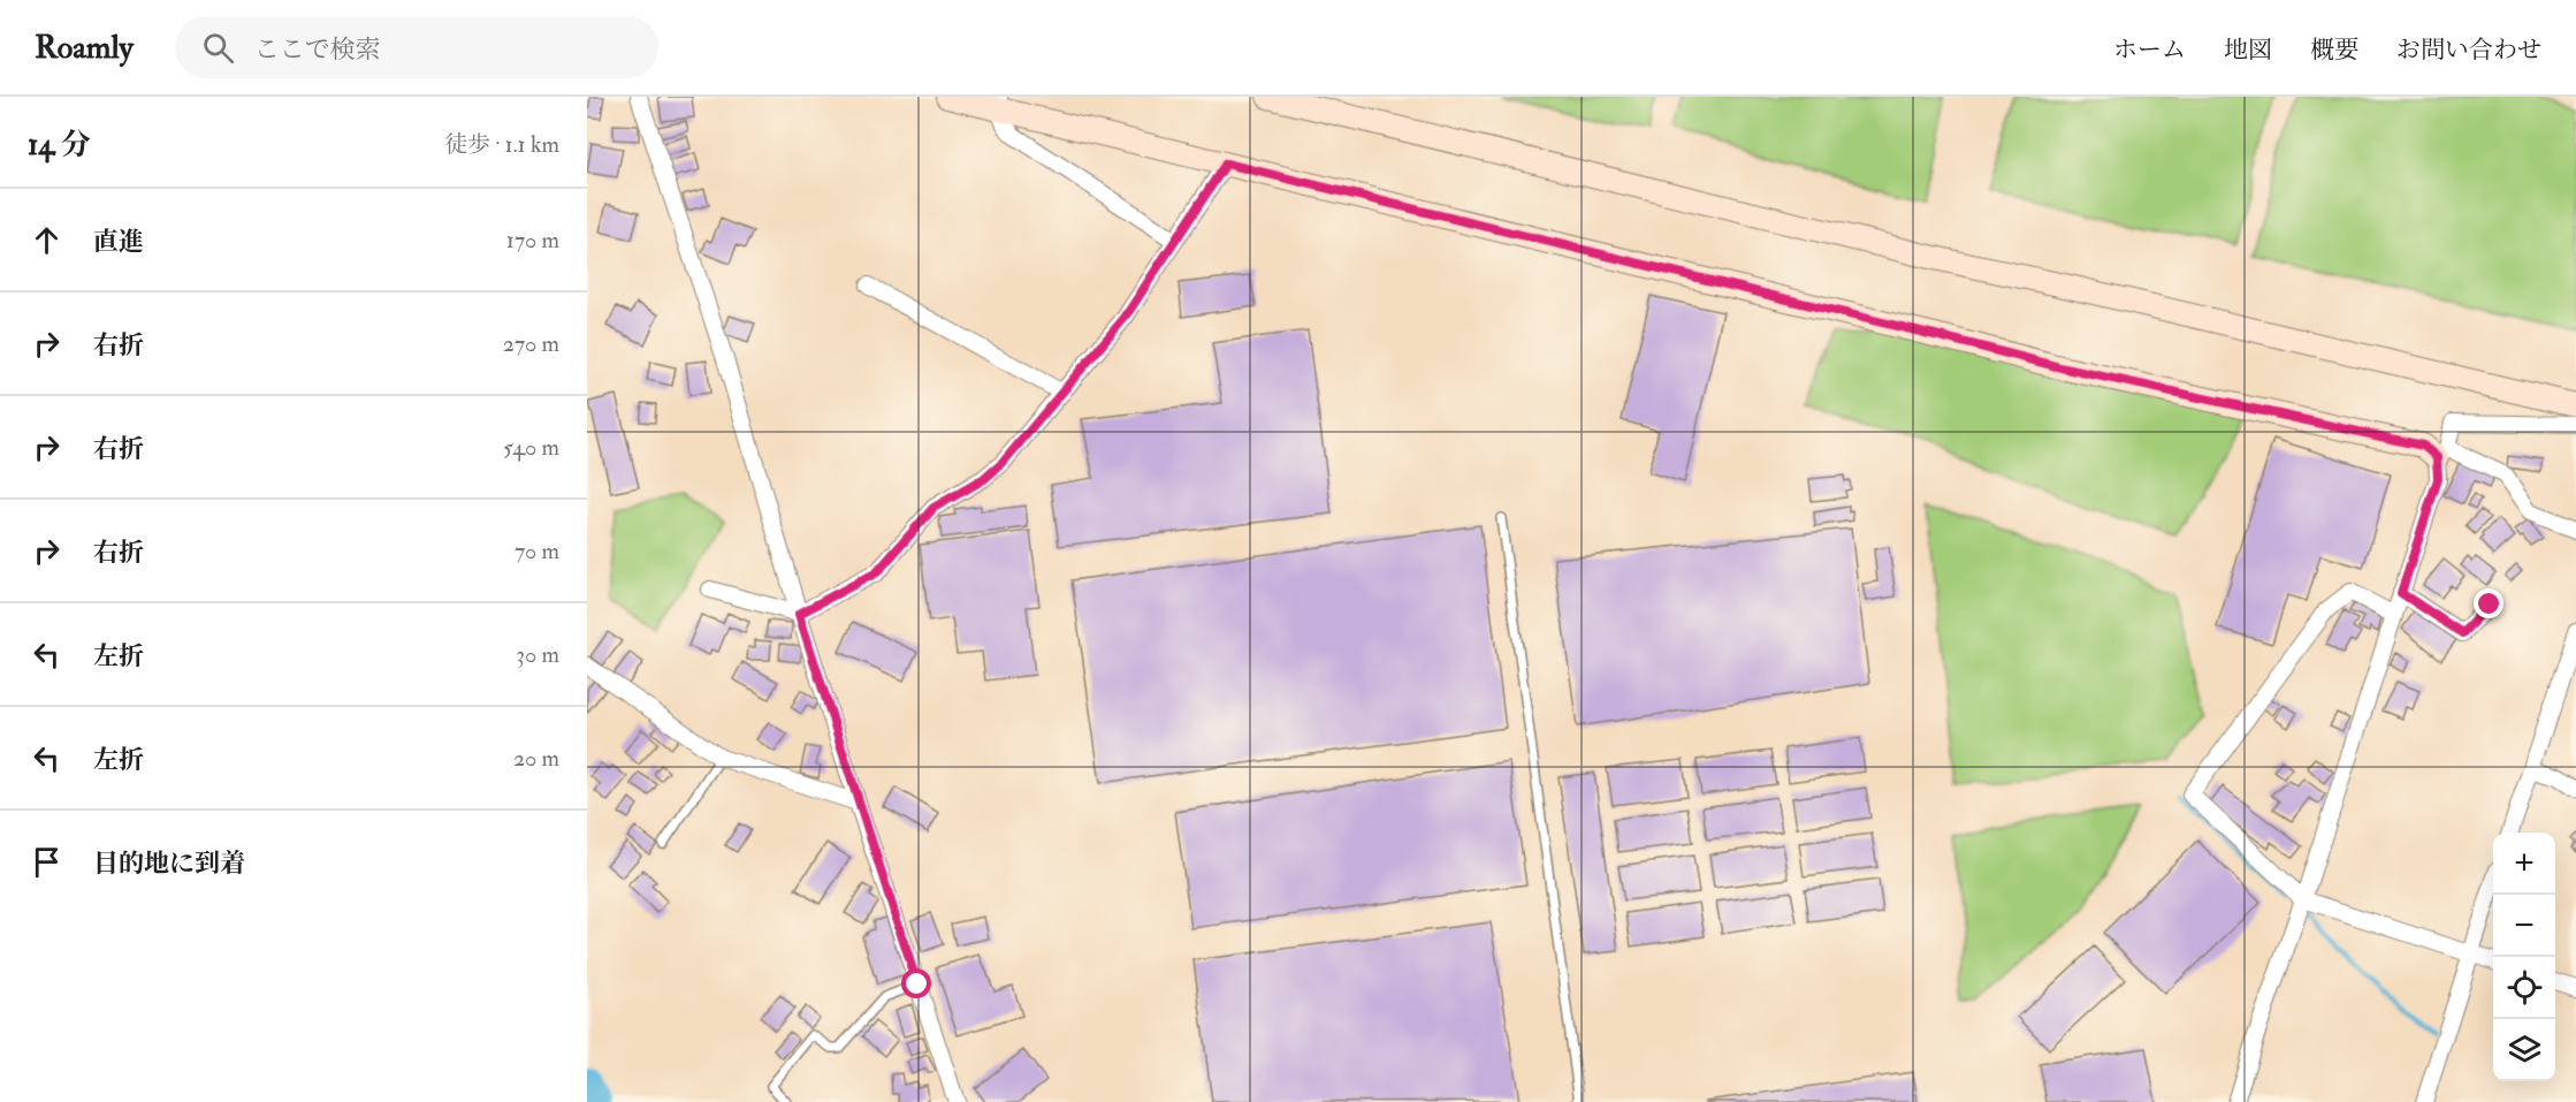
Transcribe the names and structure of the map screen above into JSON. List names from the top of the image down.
{
  "page": {
    "header": "Roamly",
    "search": "ここで検索",
    "nav": [
      "ホーム",
      "地図",
      "概要",
      "お問い合わせ"
    ],
    "heading": ["14 分", "徒歩 · 1.1 km"],
    "list": [
      ["直進", "170 m"],
      ["右折", "270 m"],
      ["右折", "540 m"],
      ["右折", "70 m"],
      ["左折", "30 m"],
      ["左折", "20 m"],
      "目的地に到着"
    ],
    "map_buttons": ["+", "−"]
  }
}
